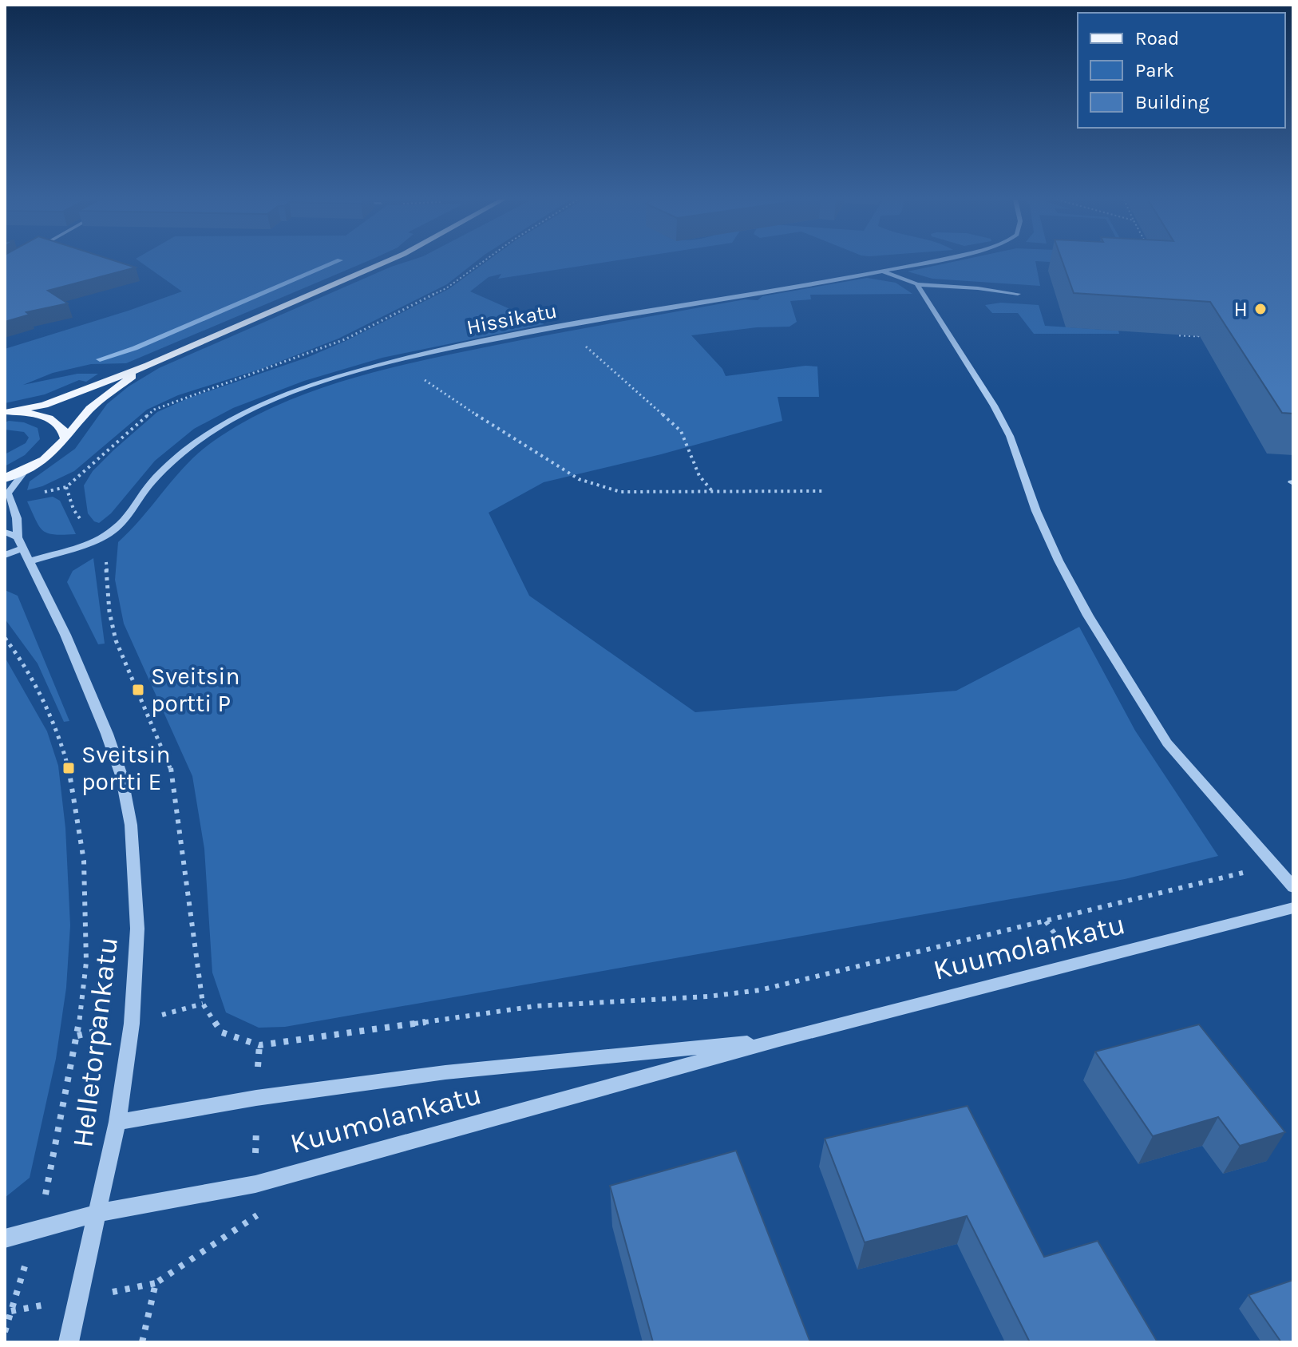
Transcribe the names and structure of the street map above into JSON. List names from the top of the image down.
{
  "streets": {
    "street": ["Hissikatu", "Kuumolankatu", "Helletorpankatu"]
  },
  "crossings": [
    ["Hissikatu", "Helletorpankatu"],
    ["Kuumolankatu", "Helletorpankatu"]
  ],
  "places": {
    "other": ["H"],
    "transit": ["Sveitsin portti P", "Sveitsin portti E"]
  },
  "legend": ["Road", "Park", "Building"]
}
